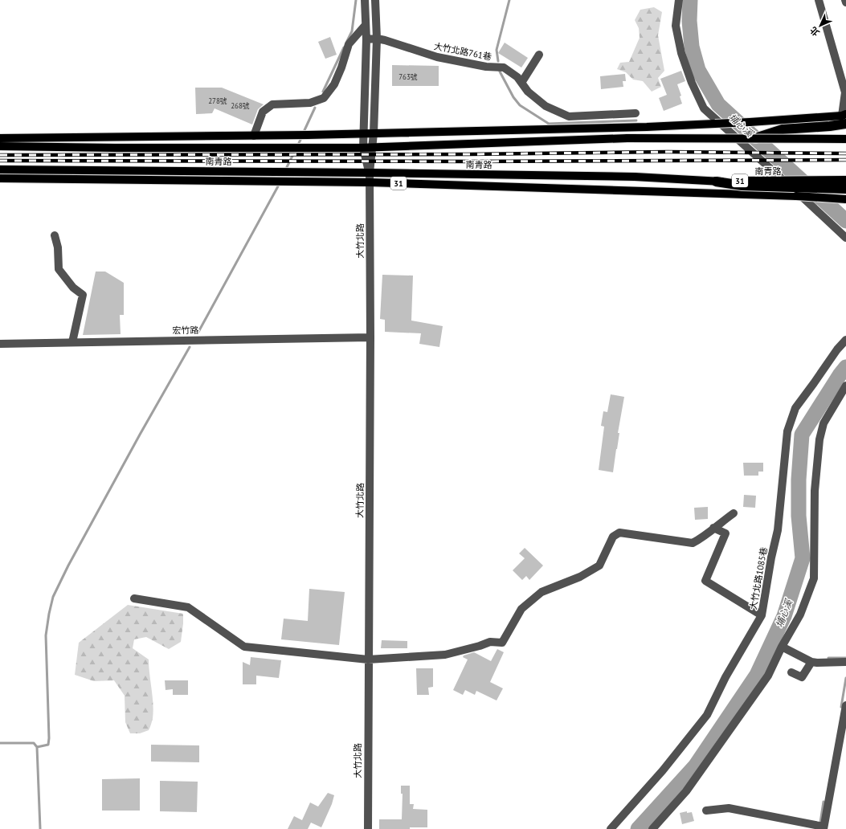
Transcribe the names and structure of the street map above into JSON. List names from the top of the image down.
{
  "streets": {
    "main road": ["南青路", "31"],
    "street": [
      "大竹北路761巷",
      "大竹北路",
      "宏竹路",
      "大竹北路1085巷"
    ]
  },
  "crossings": [
    ["大竹北路761巷", "大竹北路"],
    ["南青路", "31"],
    ["南青路", "大竹北路"],
    ["31", "大竹北路"],
    ["大竹北路", "宏竹路"]
  ],
  "water": ["埔心溪"],
  "house_numbers": ["763號", "278號", "268號"],
  "north": "bottom left"
}
